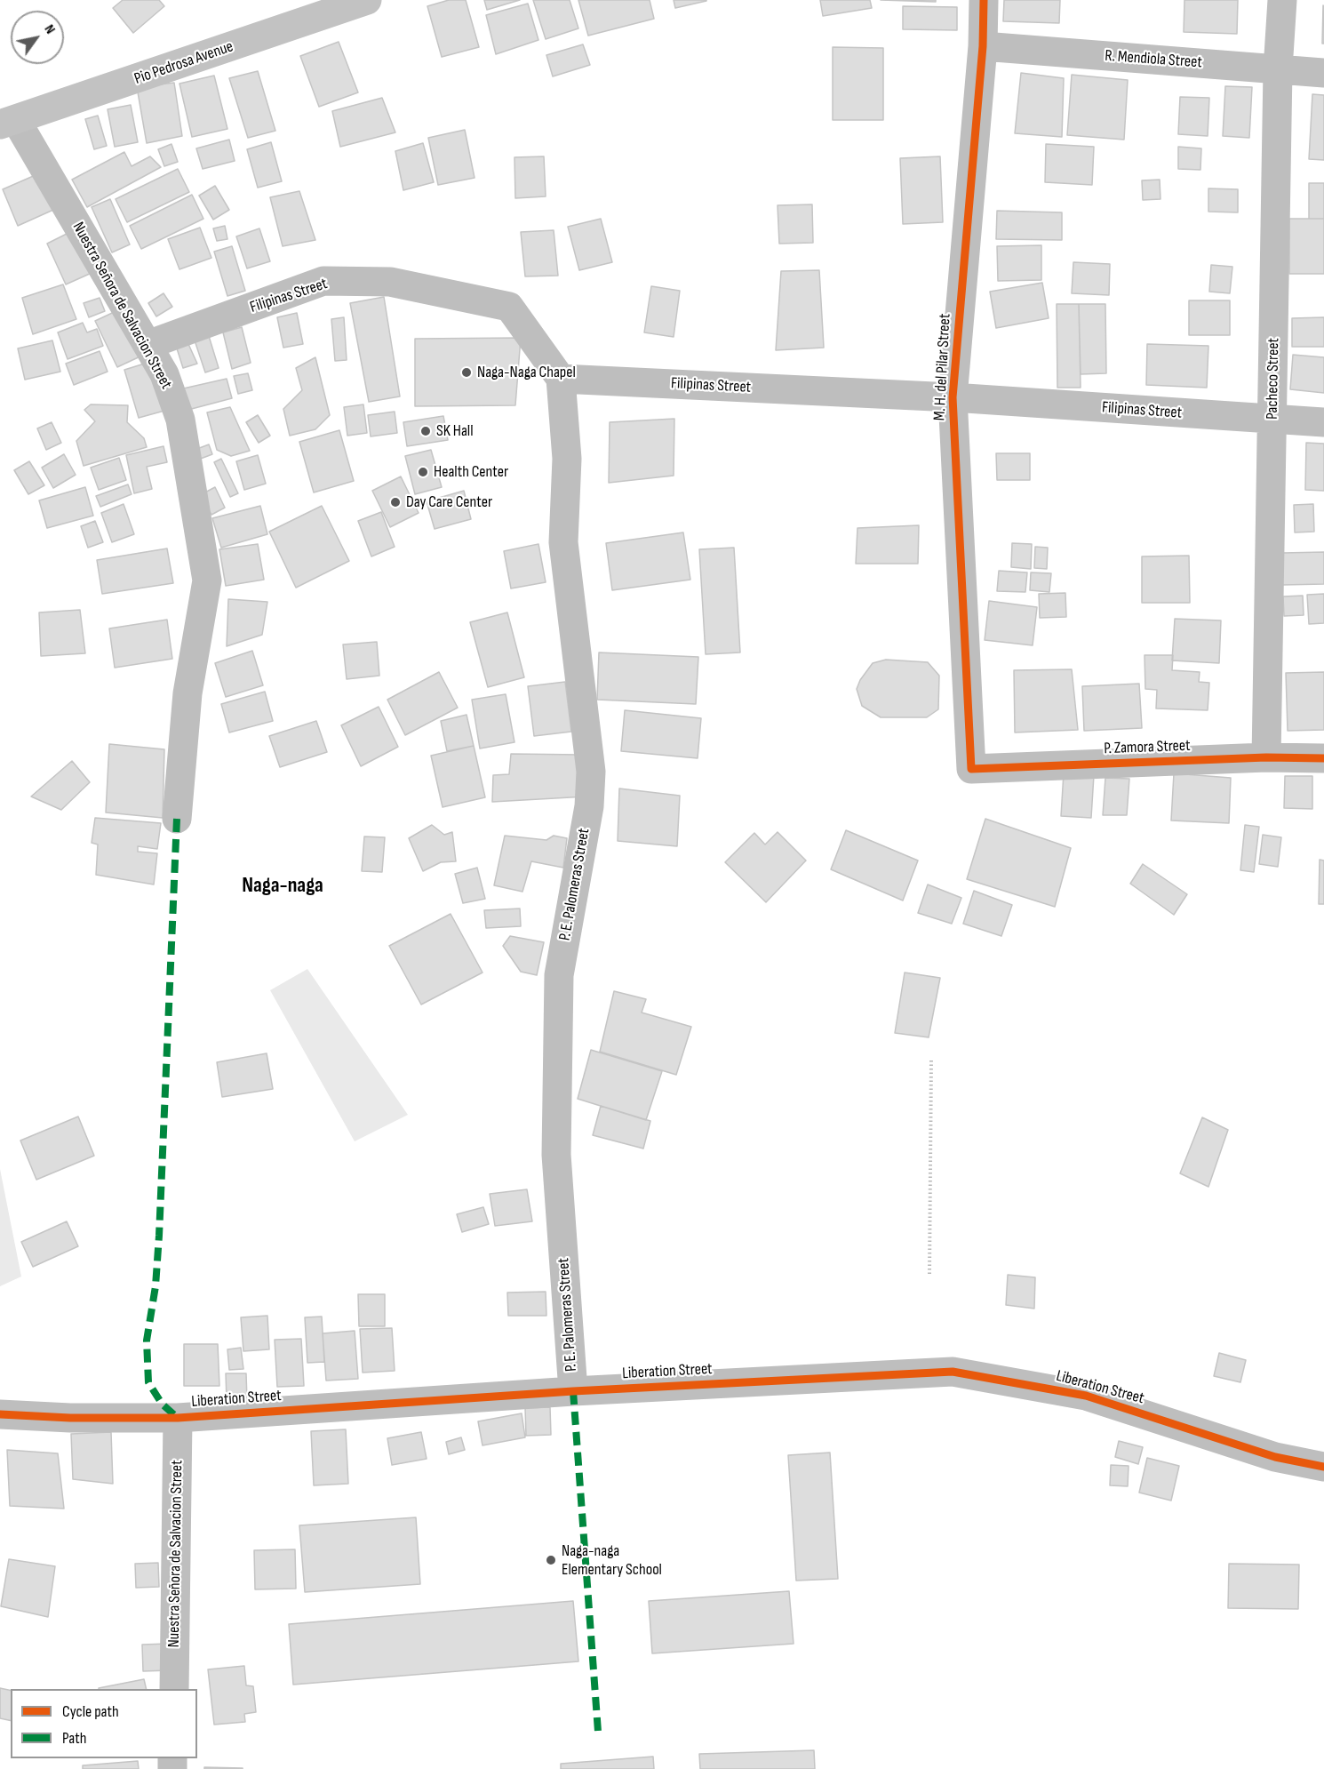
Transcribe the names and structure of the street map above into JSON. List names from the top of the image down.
{
  "streets": {
    "main road": ["Pio Pedrosa Avenue"],
    "street": [
      "R. Mendiola Street",
      "Filipinas Street",
      "Nuestra Señora de Salvacion Street",
      "M. H. del Pilar Street",
      "Pacheco Street",
      "P. Zamora Street",
      "P. E. Palomeras Street",
      "Liberation Street"
    ]
  },
  "crossings": [
    ["R. Mendiola Street", "M. H. del Pilar Street"],
    ["R. Mendiola Street", "Pacheco Street"],
    ["Pio Pedrosa Avenue", "Nuestra Señora de Salvacion Street"],
    ["Filipinas Street", "Nuestra Señora de Salvacion Street"],
    ["Filipinas Street", "M. H. del Pilar Street"],
    ["Filipinas Street", "Pacheco Street"],
    ["Filipinas Street", "P. E. Palomeras Street"],
    ["Nuestra Señora de Salvacion Street", "Liberation Street"],
    ["M. H. del Pilar Street", "P. Zamora Street"],
    ["Pacheco Street", "P. Zamora Street"],
    ["P. E. Palomeras Street", "Liberation Street"]
  ],
  "districts": ["Naga-naga"],
  "places": [
    "Naga-Naga Chapel",
    "SK Hall",
    "Health Center",
    "Day Care Center",
    "Naga-naga Elementary School"
  ],
  "legend": ["Cycle path", "Path"],
  "north": "top right"
}
